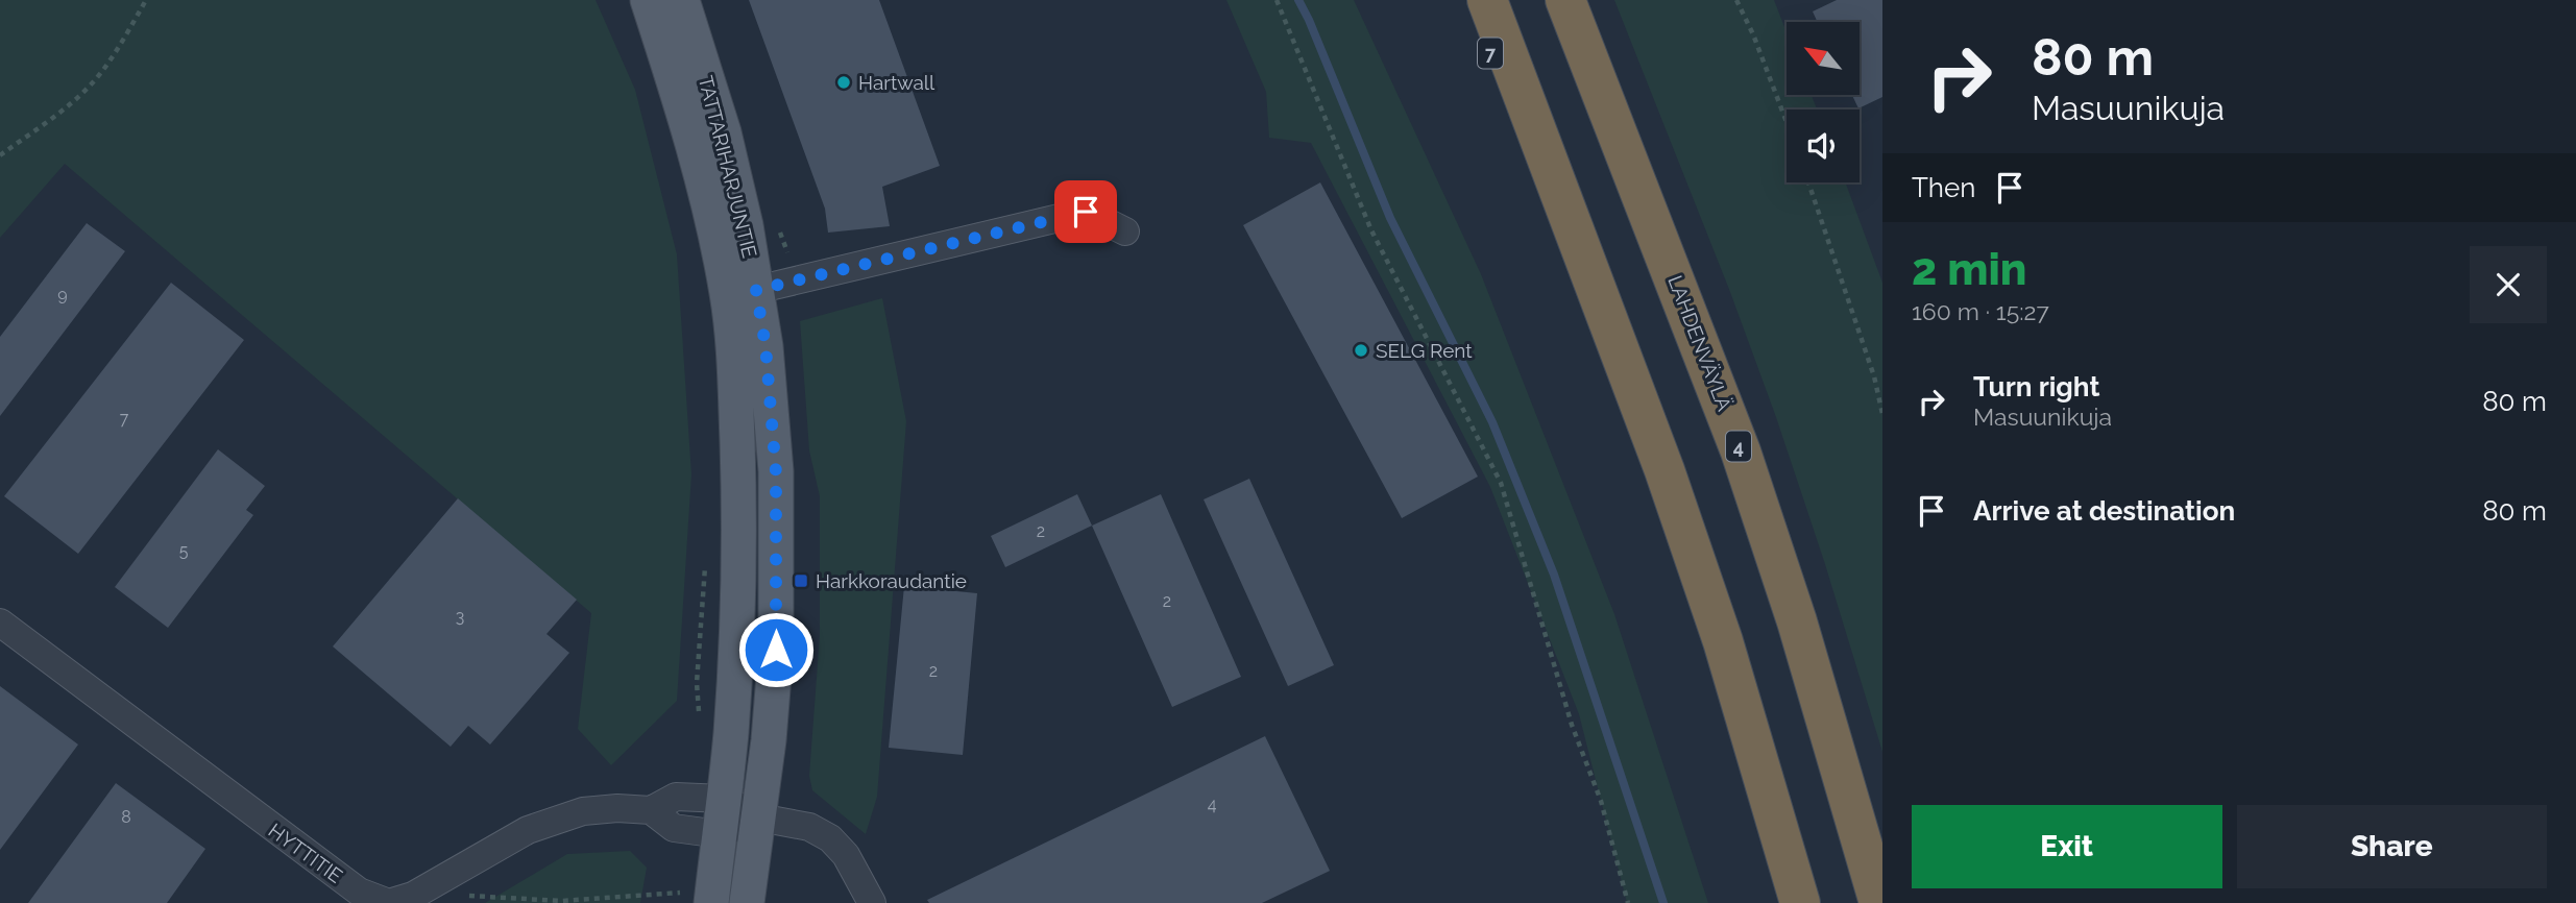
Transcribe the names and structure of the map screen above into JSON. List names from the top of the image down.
{
  "streets": {
    "highway": ["7", "LAHDENVÄYLÄ", "4"],
    "main road": ["TATTARIHARJUNTIE"],
    "street": ["HYTTITIE"]
  },
  "crossings": [
    ["TATTARIHARJUNTIE", "HYTTITIE"]
  ],
  "places": {
    "other": ["Hartwall", "SELG Rent"],
    "transit": ["Harkkoraudantie"]
  },
  "house_numbers": [
    "9",
    "7",
    "2",
    "5",
    "2",
    "3",
    "2",
    "4",
    "8"
  ],
  "north": "top left",
  "page": {
    "turn": ["80 m", "Masuunikuja"],
    "then": "Then",
    "heading": ["2 min", "160 m · 15:27"],
    "list": [
      {
        "name": "Turn right",
        "note": "Masuunikuja",
        "value": "80 m"
      },
      {
        "name": "Arrive at destination",
        "value": "80 m"
      }
    ],
    "buttons": ["Exit", "Share"]
  }
}
